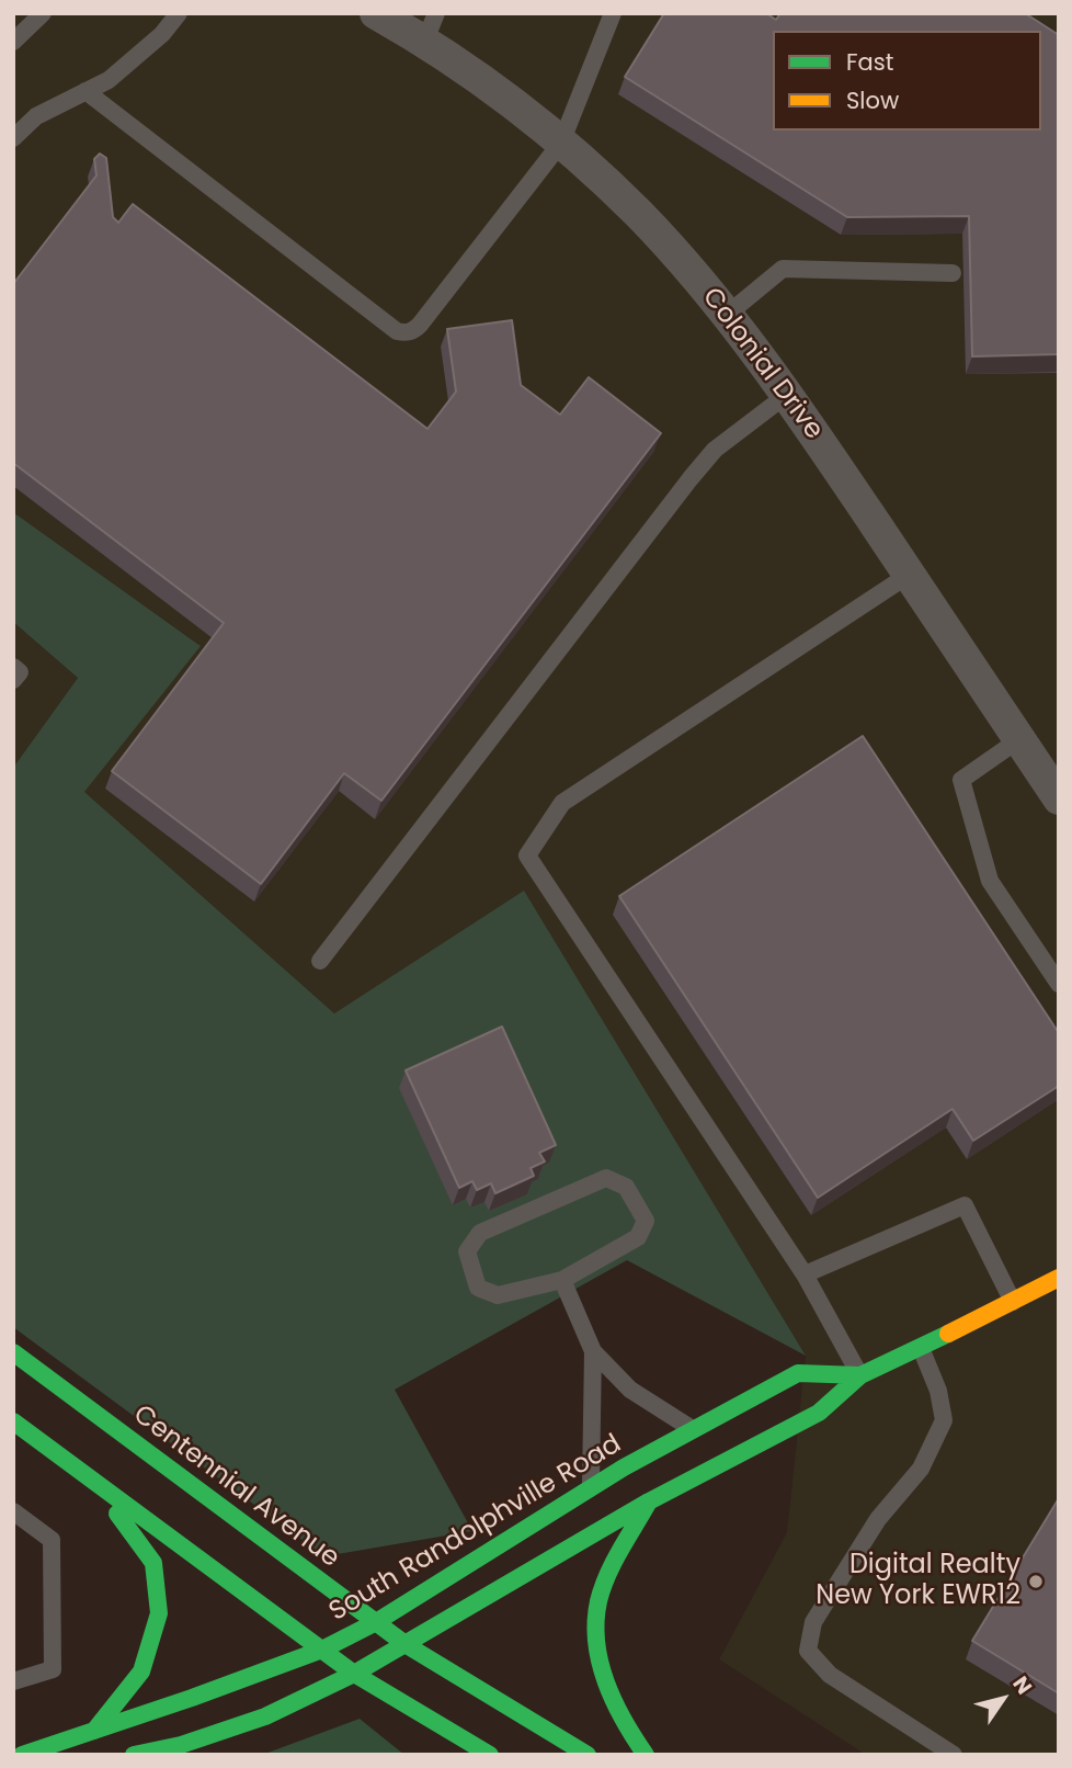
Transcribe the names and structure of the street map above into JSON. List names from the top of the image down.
{
  "streets": {
    "main road": ["Centennial Avenue", "South Randolphville Road"],
    "street": ["Colonial Drive"]
  },
  "crossings": [
    ["Centennial Avenue", "South Randolphville Road"]
  ],
  "places": ["Digital Realty New York EWR12"],
  "legend": ["Fast", "Slow"],
  "north": "top right"
}
